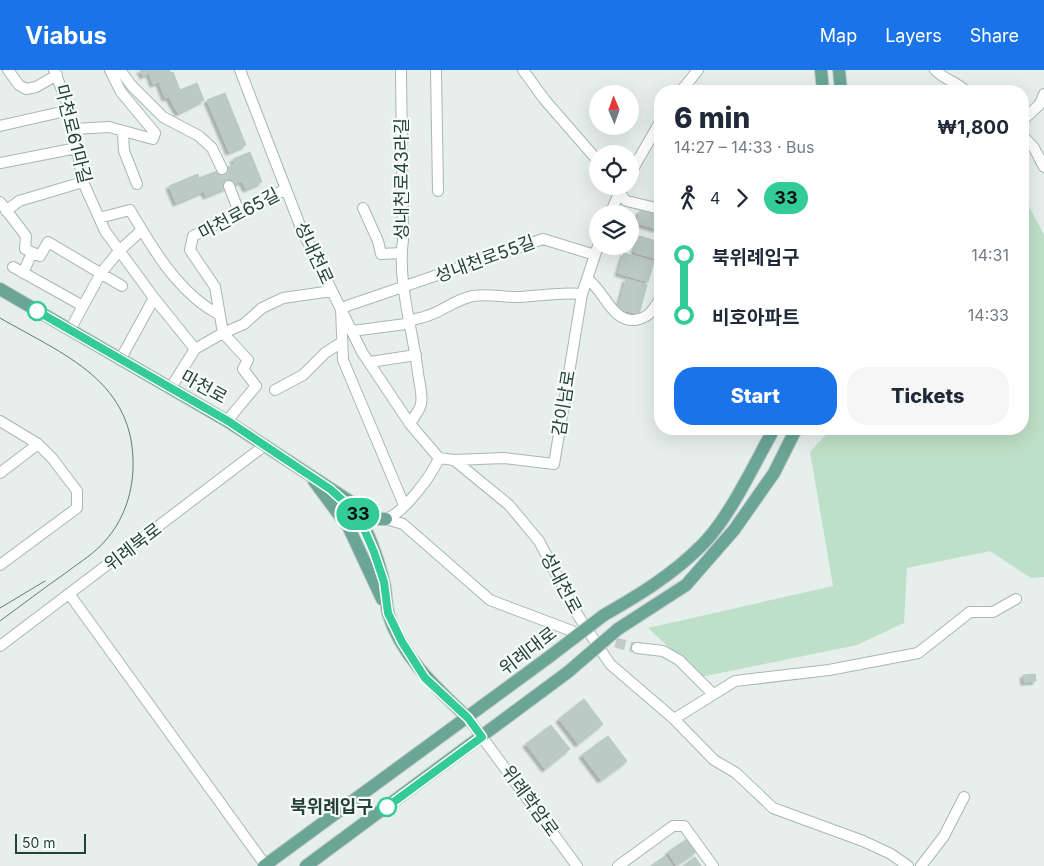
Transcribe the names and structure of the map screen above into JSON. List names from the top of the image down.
{
  "streets": {
    "main road": ["마천로", "위례대로"],
    "street": [
      "마천로61마길",
      "성내천로43라길",
      "마천로65길",
      "성내천로",
      "성내천로55길",
      "감이남로",
      "위례북로",
      "위례학암로"
    ]
  },
  "crossings": [
    ["성내천로43라길", "성내천로55길"],
    ["마천로65길", "성내천로"],
    ["성내천로", "성내천로55길"],
    ["성내천로", "마천로"],
    ["성내천로", "감이남로"],
    ["마천로", "위례북로"],
    ["위례대로", "위례학암로"]
  ],
  "places": ["북위례입구"],
  "lines": ["bus line 33"],
  "scale_bar": "50 m",
  "north": "top",
  "page": {
    "header": "Viabus",
    "nav": ["Map", "Layers", "Share"],
    "on_map": "33",
    "heading": ["6 min", "14:27 – 14:33 · Bus", "₩1,800"],
    "legs": ["4", "33"],
    "list": [
      {
        "name": "북위례입구",
        "value": "14:31"
      },
      {
        "name": "비호아파트",
        "value": "14:33"
      }
    ],
    "buttons": ["Start", "Tickets"],
    "scale": "50 m"
  }
}
